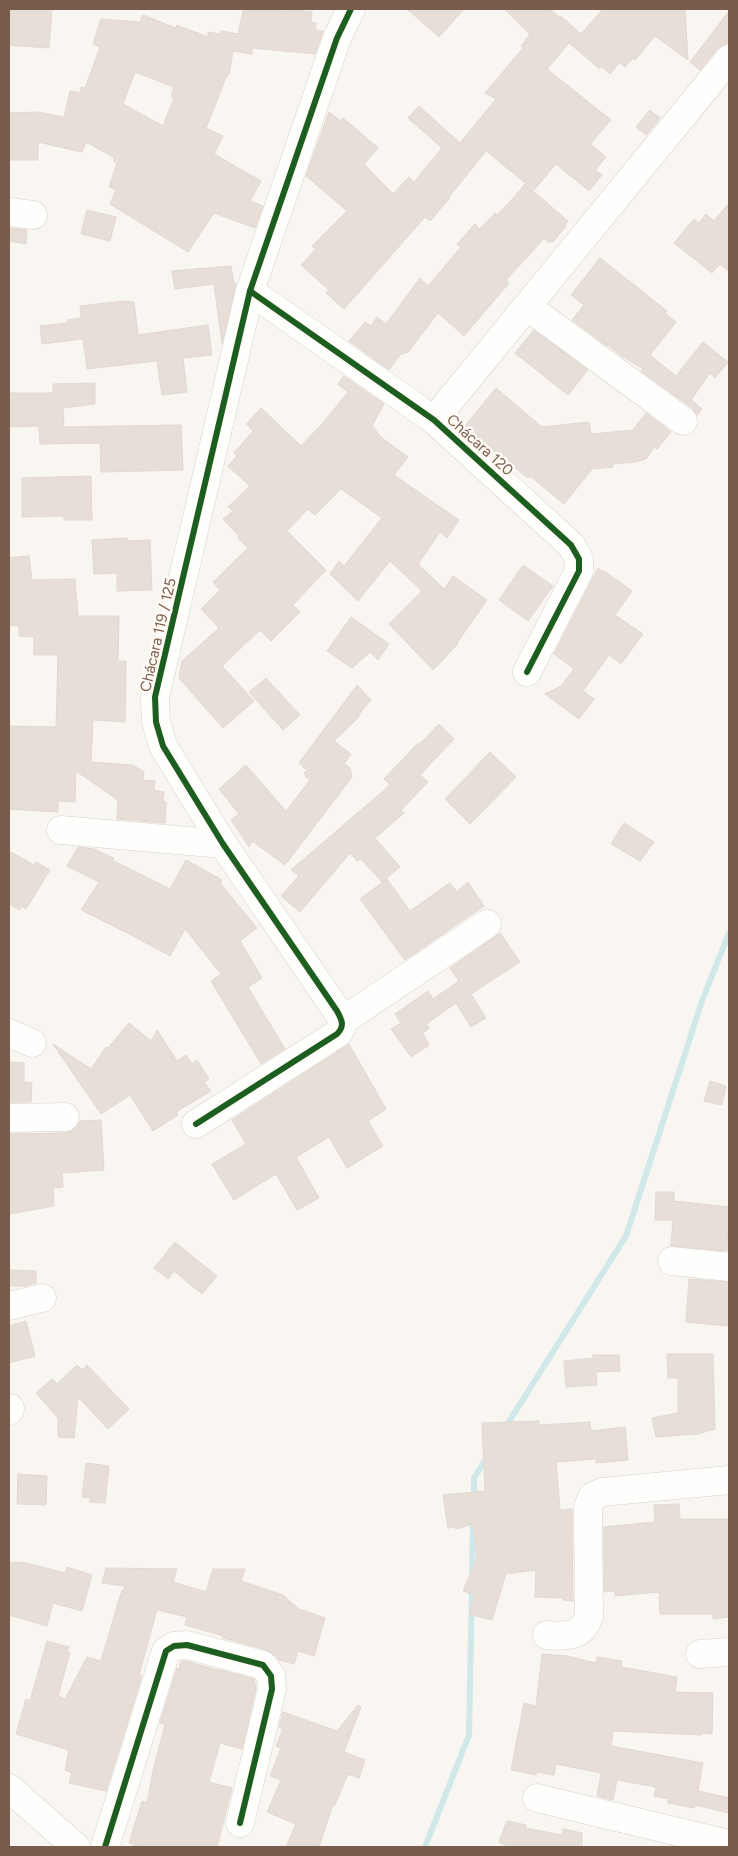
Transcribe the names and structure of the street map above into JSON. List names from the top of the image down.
{
  "streets": {
    "street": ["Chácara 120", "Chácara 119 / 125"]
  },
  "crossings": [
    ["Chácara 120", "Chácara 119 / 125"]
  ]
}
